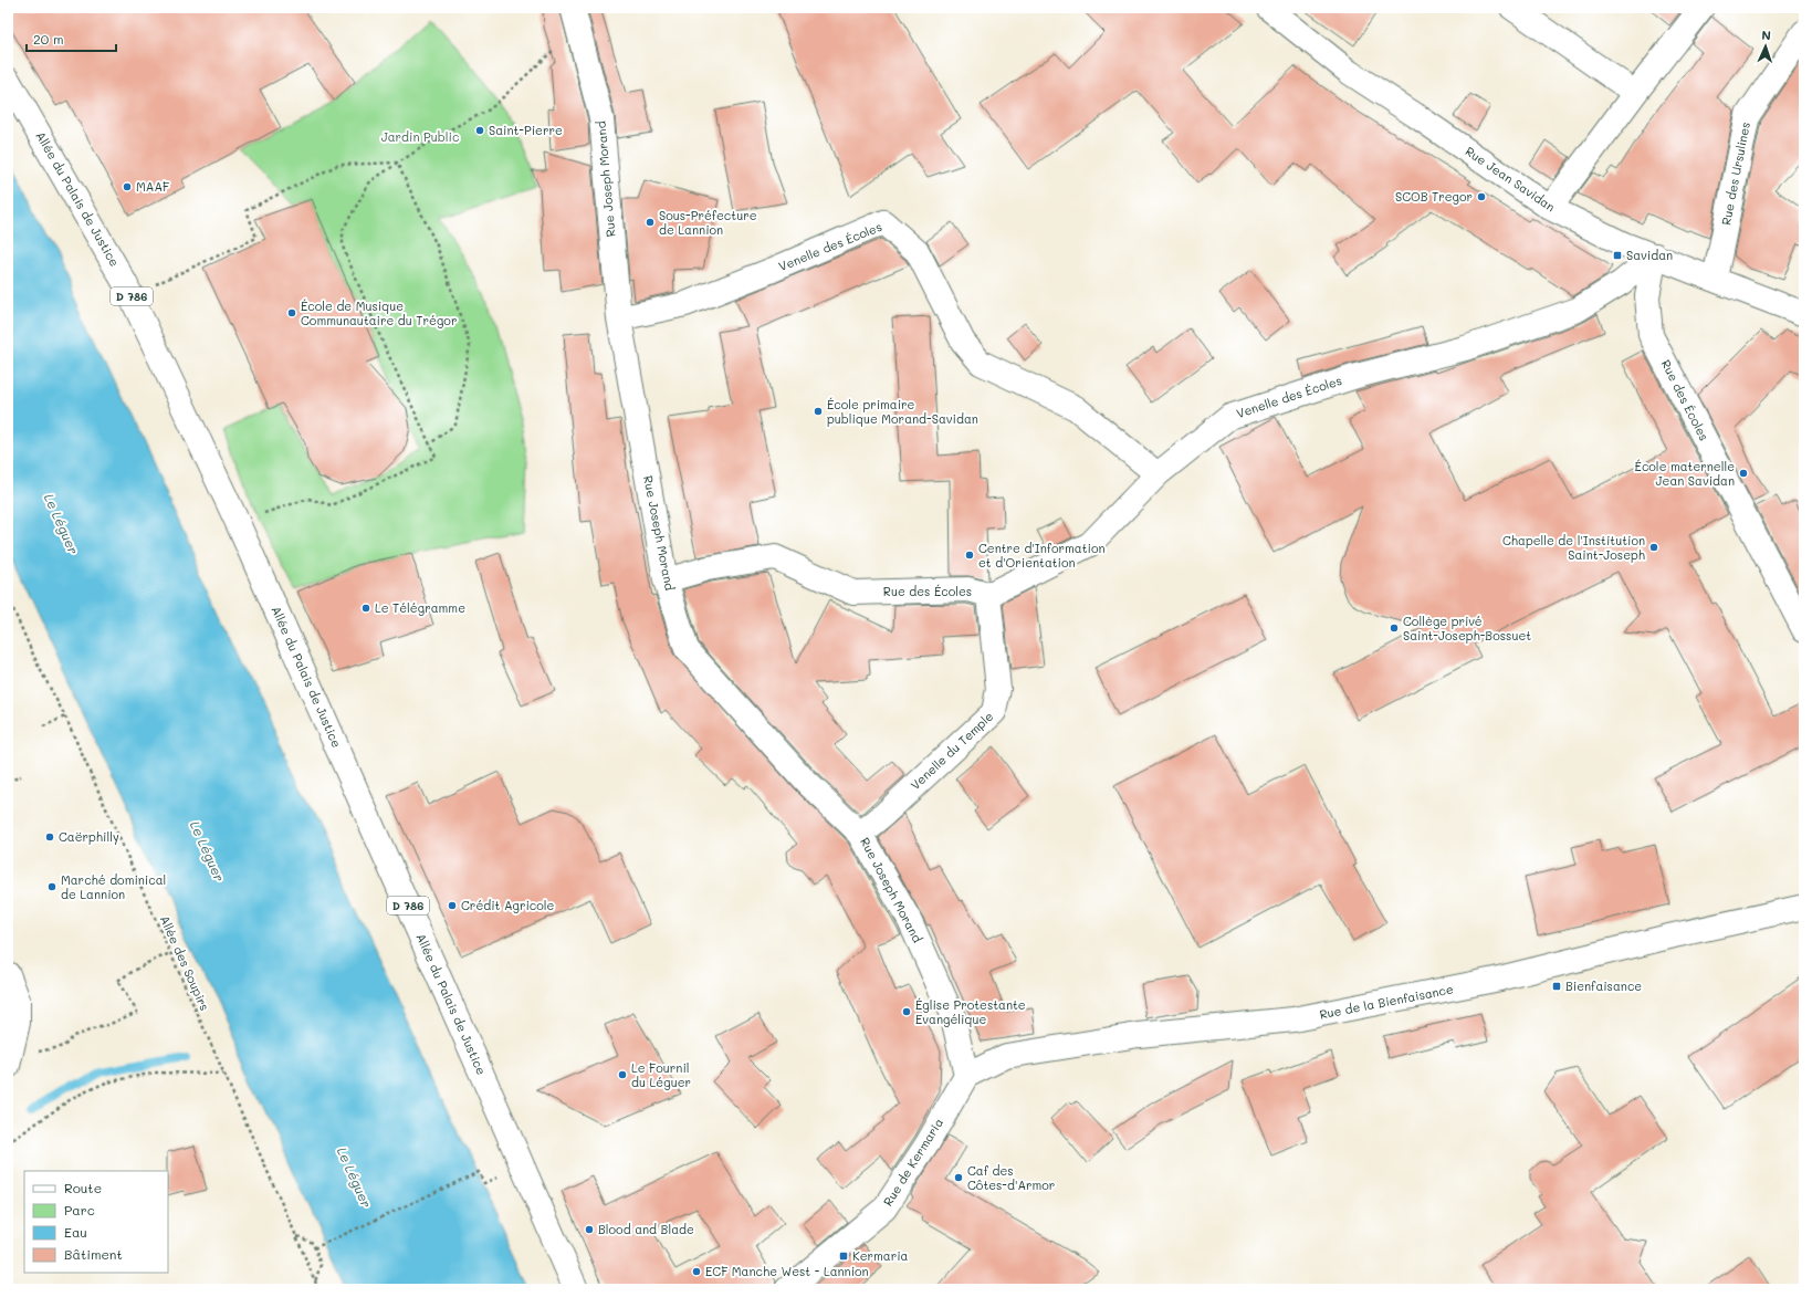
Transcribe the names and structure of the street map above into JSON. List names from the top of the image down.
{
  "streets": {
    "street": [
      "Rue des Ursulines",
      "Rue Joseph Morand",
      "Rue Jean Savidan",
      "Allée du Palais de Justice",
      "Venelle des Écoles",
      "D 786",
      "Rue des Écoles",
      "Venelle du Temple",
      "Rue de la Bienfaisance",
      "Rue de Kermaria"
    ],
    "path": ["Allée des Soupirs"]
  },
  "crossings": [
    ["Rue des Ursulines", "Rue Jean Savidan"],
    ["Rue Joseph Morand", "Venelle des Écoles"],
    ["Rue Joseph Morand", "Rue des Écoles"],
    ["Rue Joseph Morand", "Venelle du Temple"],
    ["Rue Joseph Morand", "Rue de la Bienfaisance"],
    ["Rue Joseph Morand", "Rue de Kermaria"],
    ["Rue Jean Savidan", "Venelle des Écoles"],
    ["Rue Jean Savidan", "Rue des Écoles"],
    ["Venelle des Écoles", "Rue des Écoles"],
    ["Rue des Écoles", "Venelle du Temple"],
    ["Rue de la Bienfaisance", "Rue de Kermaria"]
  ],
  "water": ["Le Léguer"],
  "parks": ["Jardin Public"],
  "places": {
    "other": [
      "Saint-Pierre",
      "MAAF",
      "SCOB Tregor",
      "Sous-Préfecture de Lannion",
      "École de Musique Communautaire du Trégor",
      "École primaire publique Morand-Savidan",
      "École maternelle Jean Savidan",
      "Chapelle de l'Institution Saint-Joseph",
      "Centre d'Information et d'Orientation",
      "Le Télégramme",
      "Collège privé Saint-Joseph-Bossuet",
      "Caërphilly",
      "Marché dominical de Lannion",
      "Crédit Agricole",
      "Église Protestante Evangélique",
      "Le Fournil du Léguer",
      "Caf des Côtes-d'Armor",
      "Blood and Blade",
      "ECF Manche West - Lannion"
    ],
    "transit": ["Savidan", "Bienfaisance", "Kermaria"]
  },
  "legend": [
    "Route",
    "Parc",
    "Eau",
    "Bâtiment"
  ],
  "scale_bar": "20 m",
  "north": "top"
}
